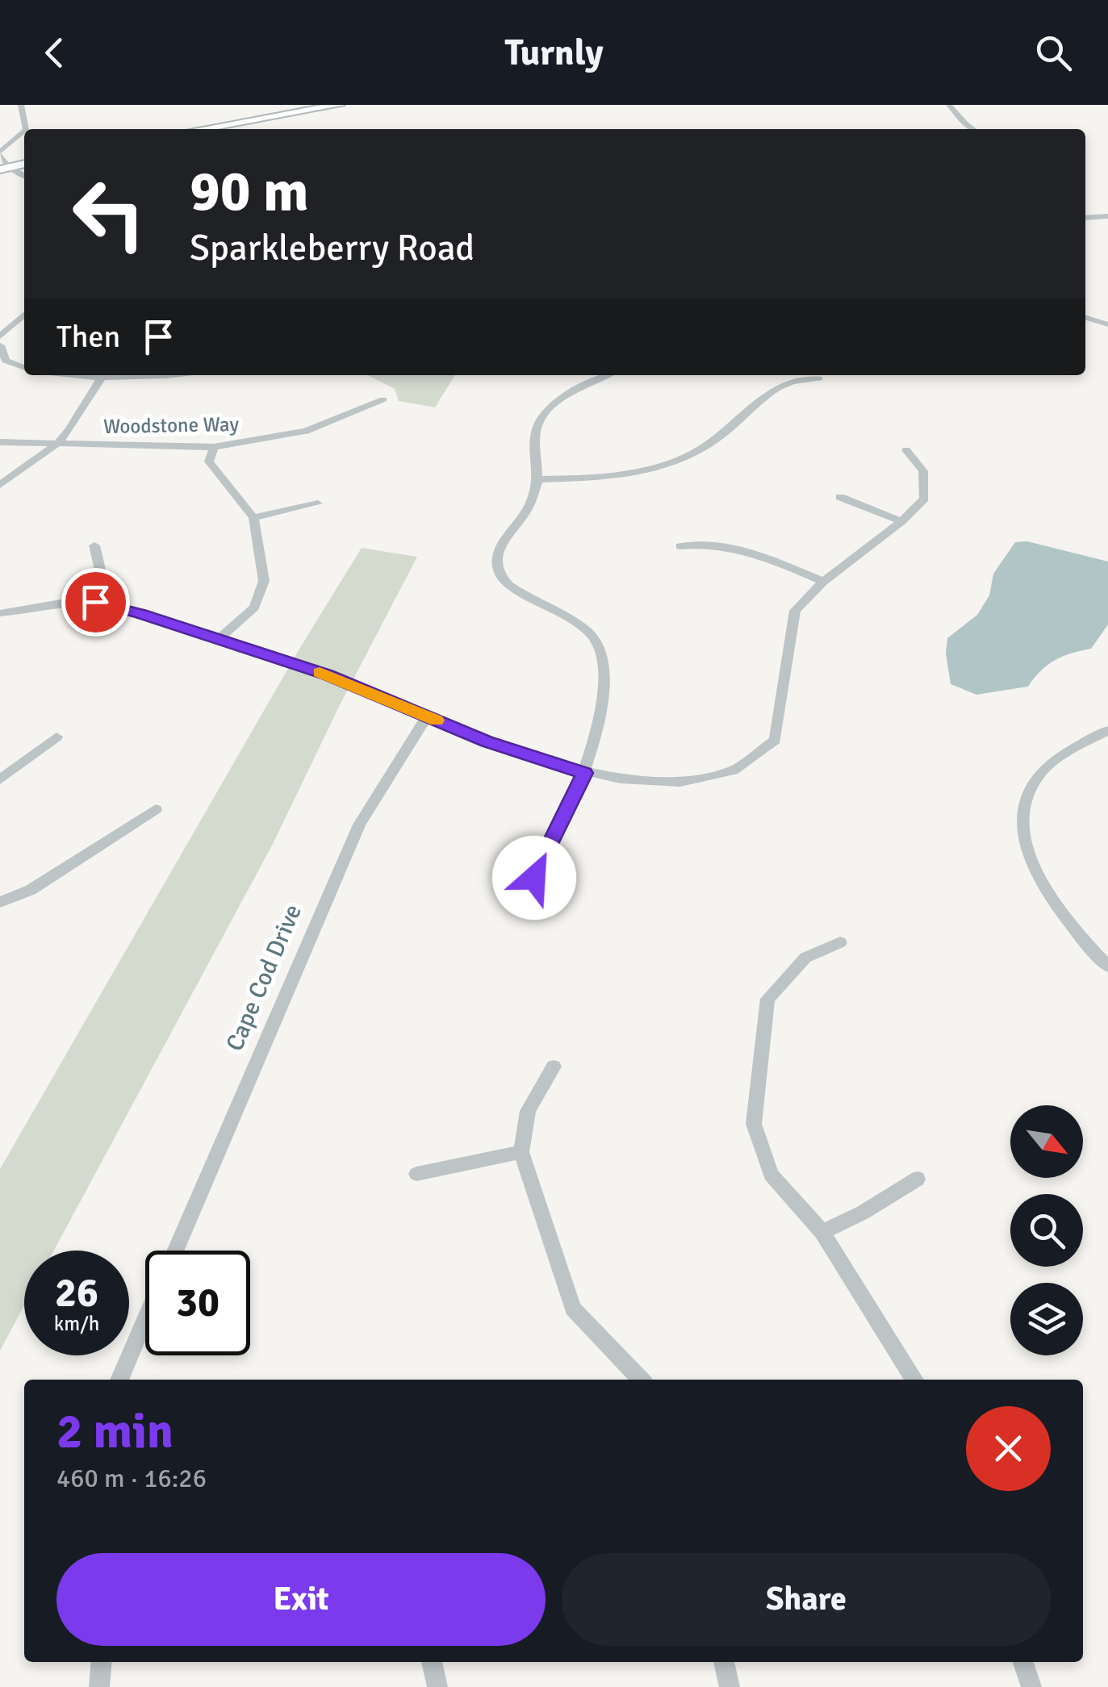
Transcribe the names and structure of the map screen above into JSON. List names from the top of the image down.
{
  "streets": {
    "street": ["Woodstone Way", "Cape Cod Drive"]
  },
  "north": "bottom right",
  "page": {
    "header": "Turnly",
    "turn": ["90 m", "Sparkleberry Road"],
    "then": "Then",
    "speed": "26 km/h",
    "limit": "30",
    "heading": ["2 min", "460 m · 16:26"],
    "buttons": ["Exit", "Share"]
  }
}
